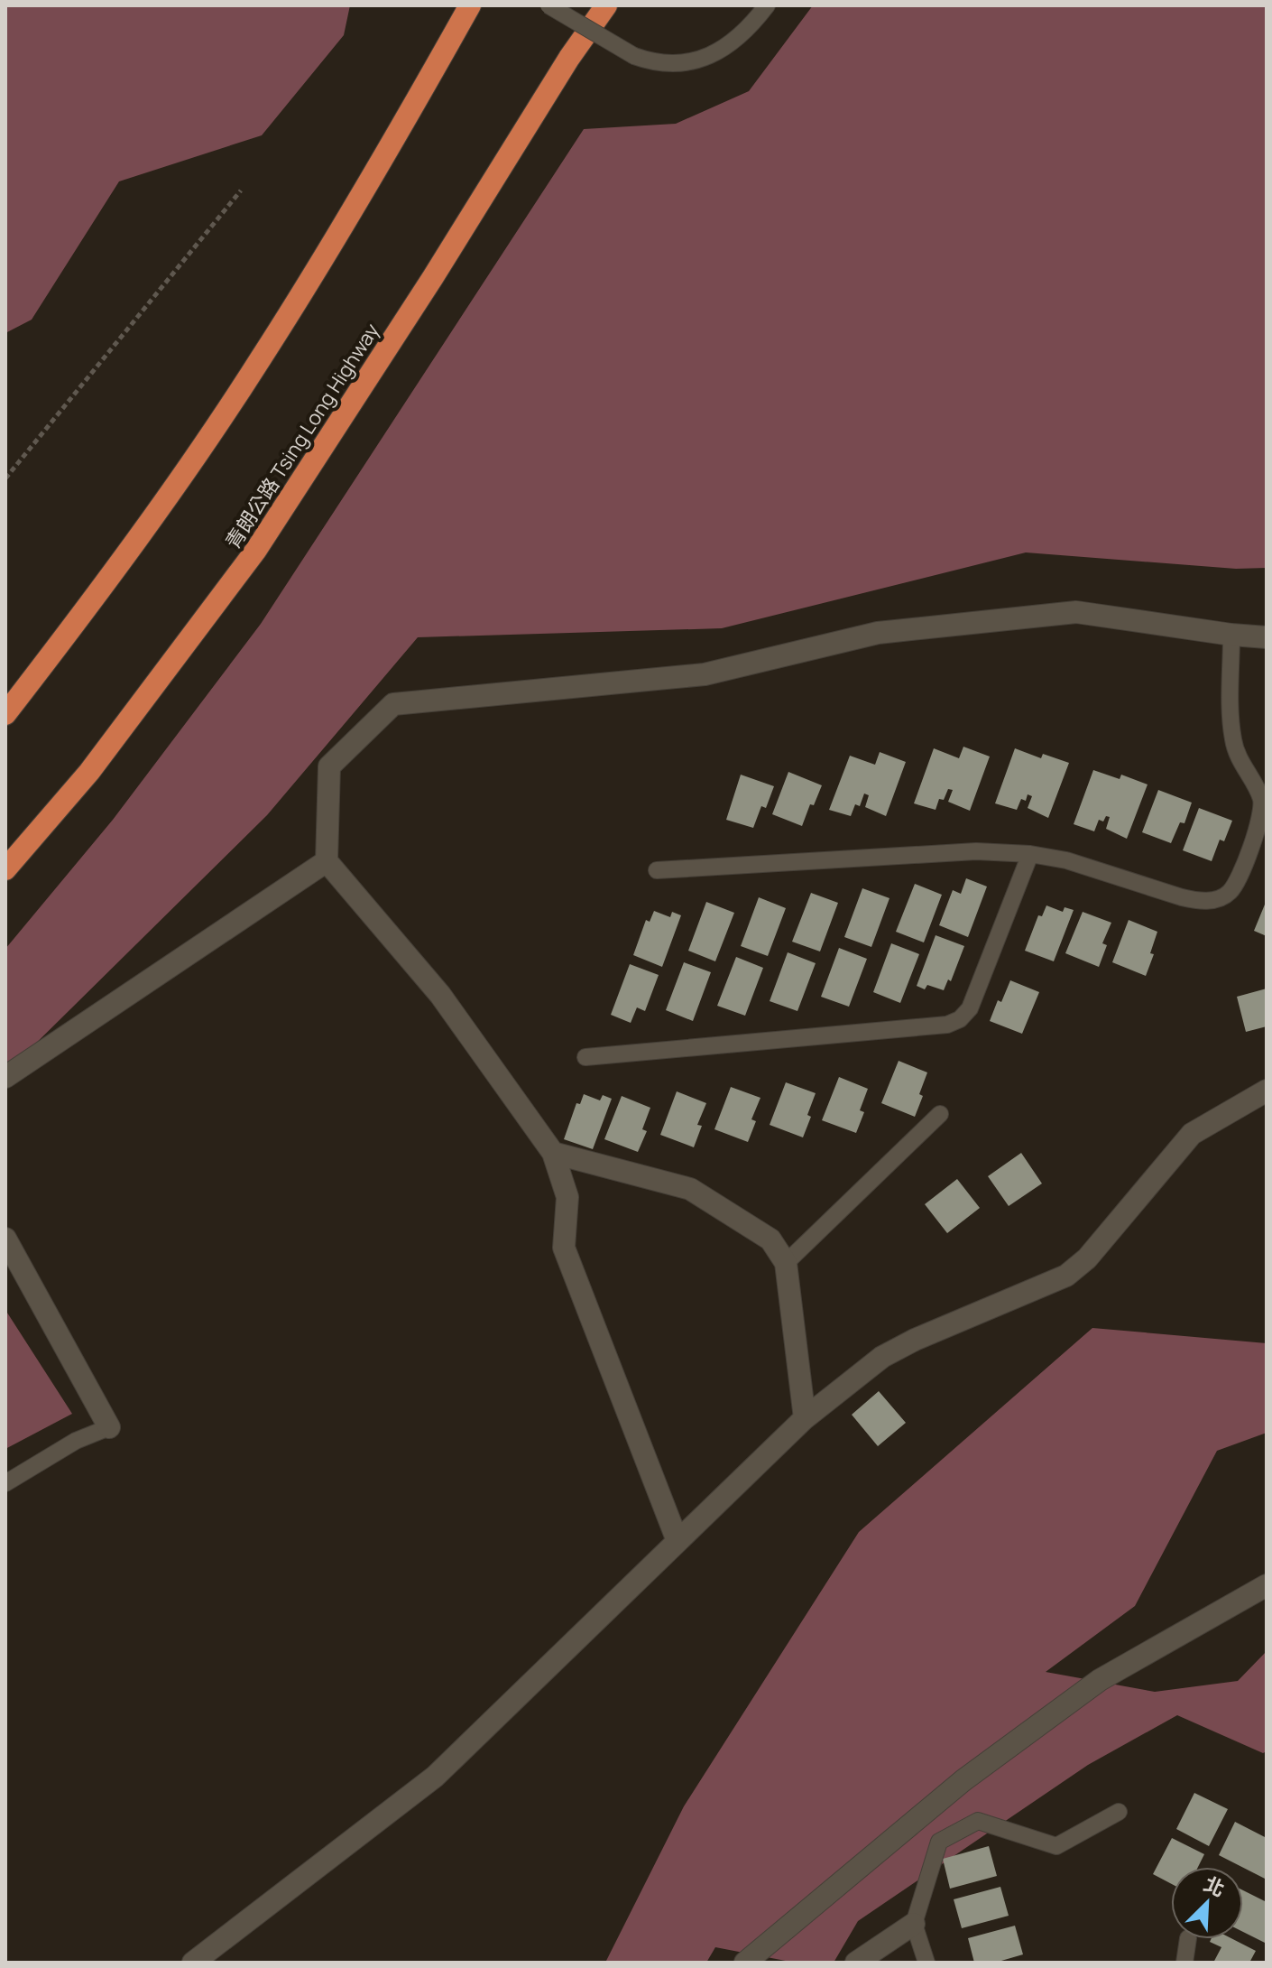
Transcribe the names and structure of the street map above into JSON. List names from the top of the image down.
{
  "streets": {
    "highway": ["青朗公路 Tsing Long Highway"]
  },
  "north": "top right"
}
